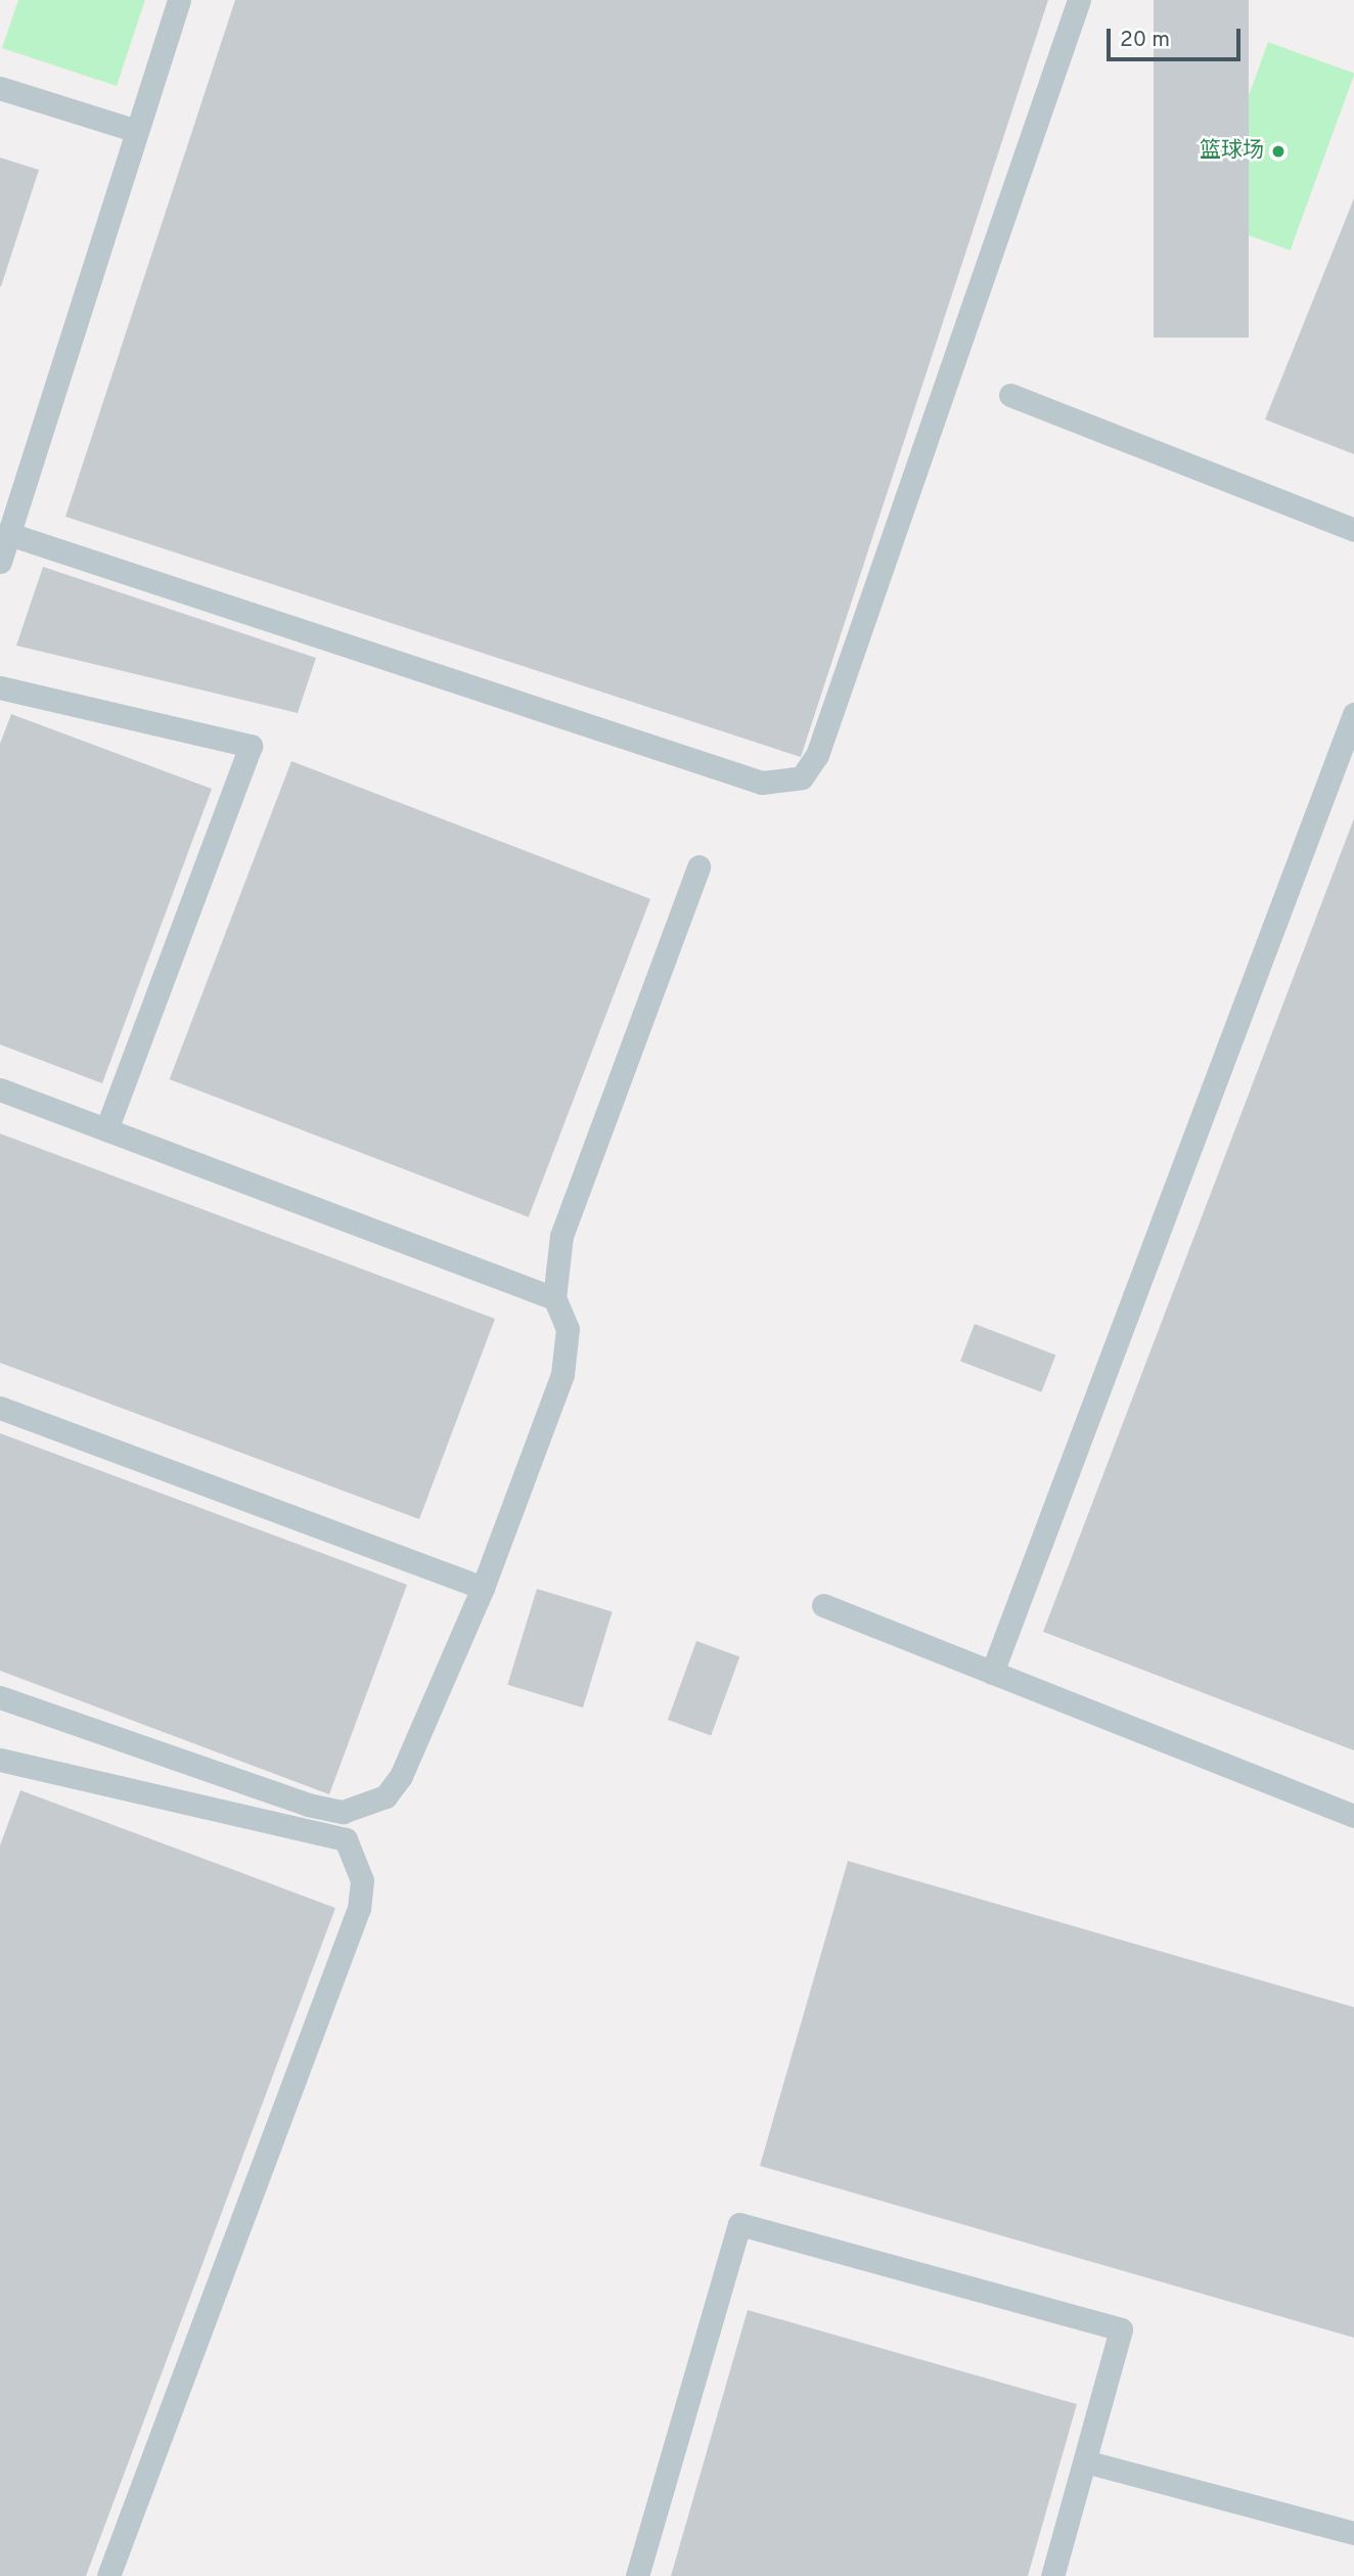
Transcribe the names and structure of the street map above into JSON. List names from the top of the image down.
{
  "places": ["篮球场"],
  "scale_bar": "20 m"
}
